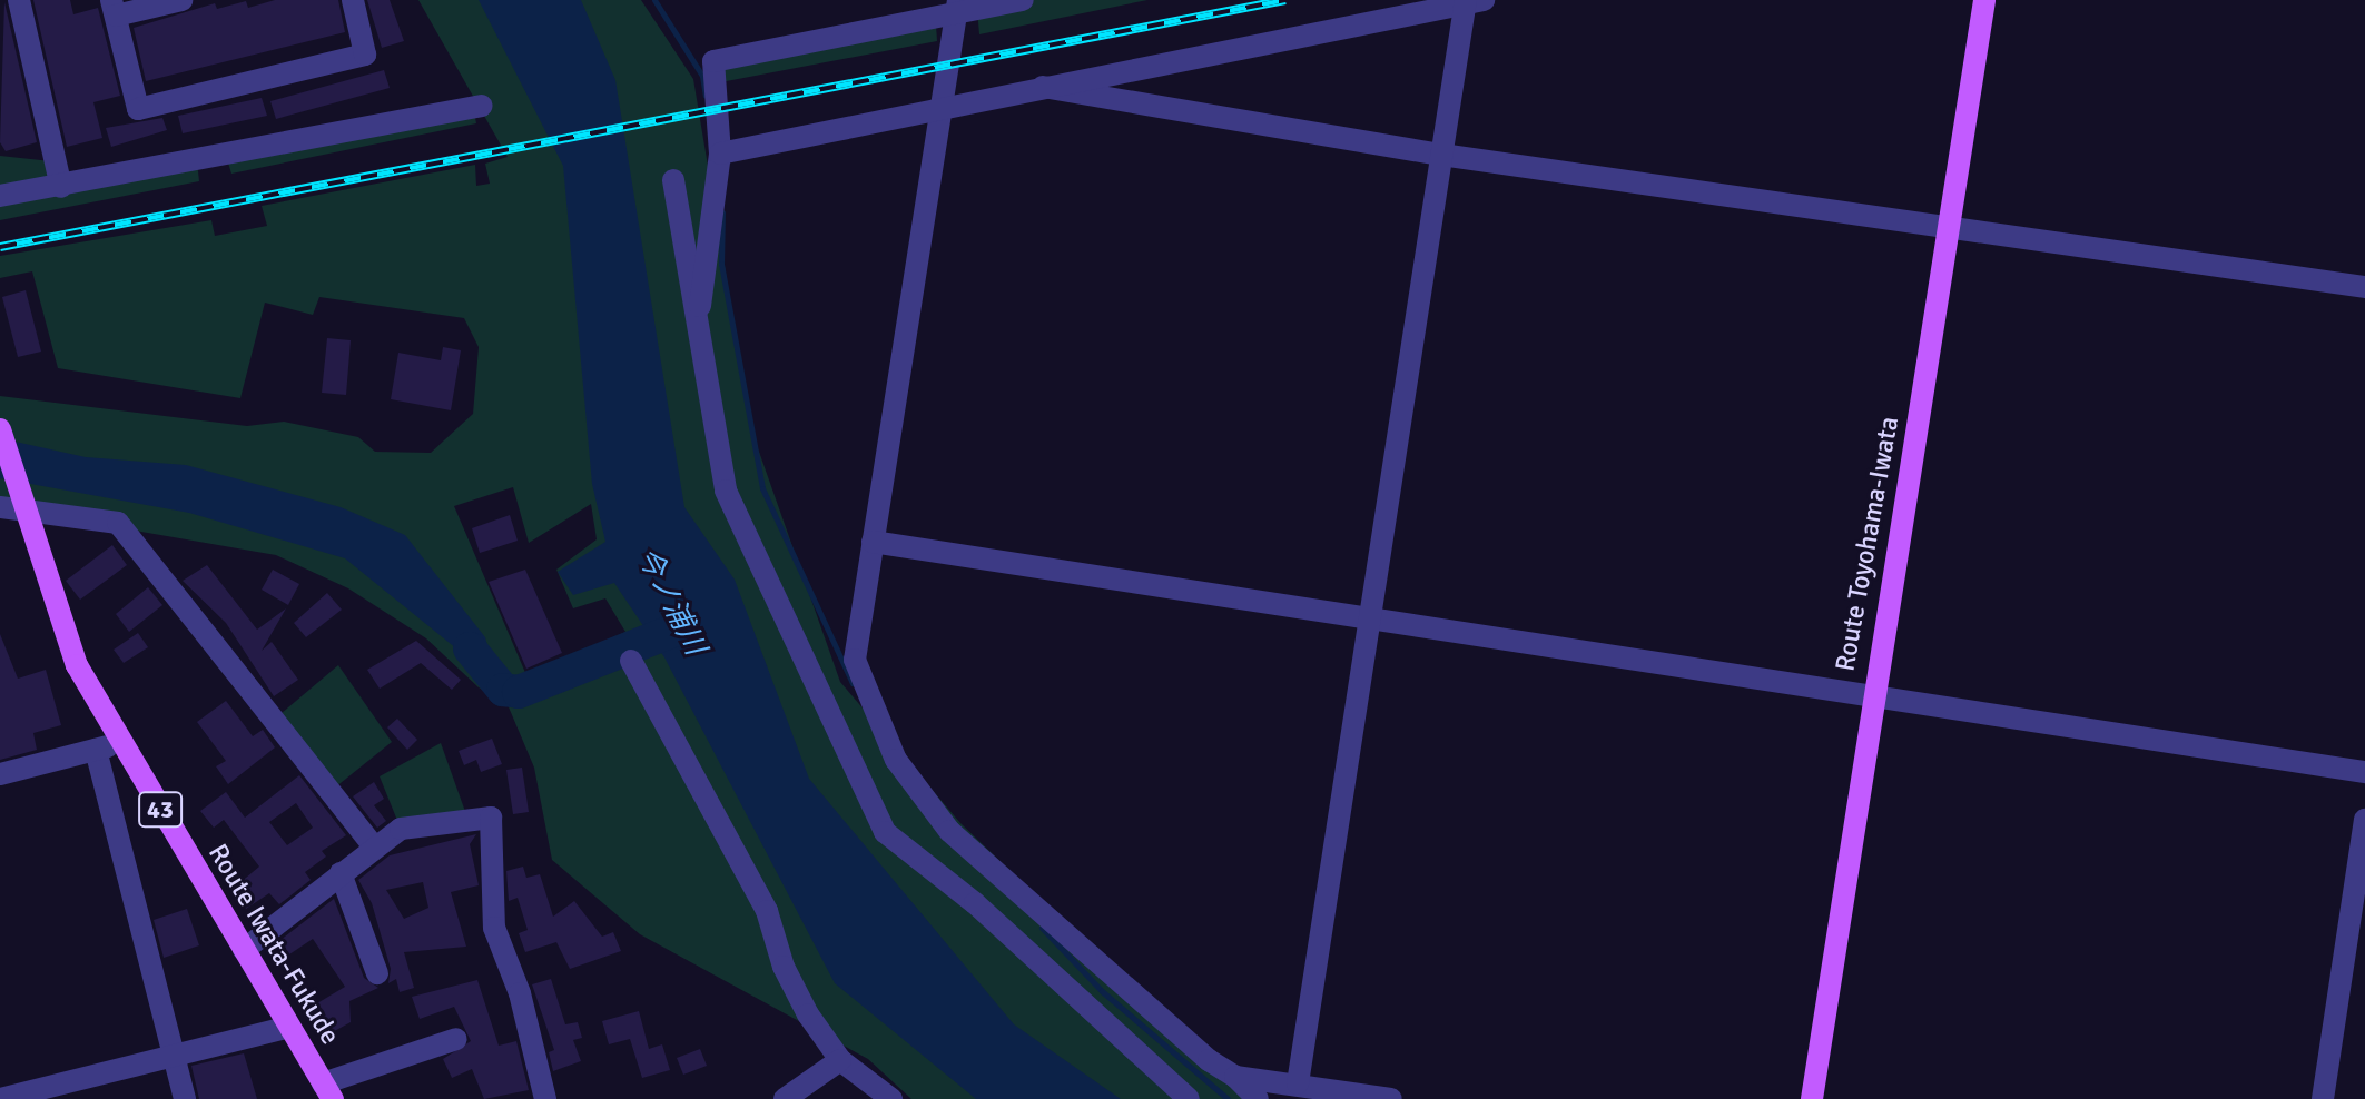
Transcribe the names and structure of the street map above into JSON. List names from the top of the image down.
{
  "streets": {
    "main road": ["Route Toyohama-Iwata", "43", "Route Iwata-Fukude"]
  },
  "water": ["今ノ浦川"]
}
